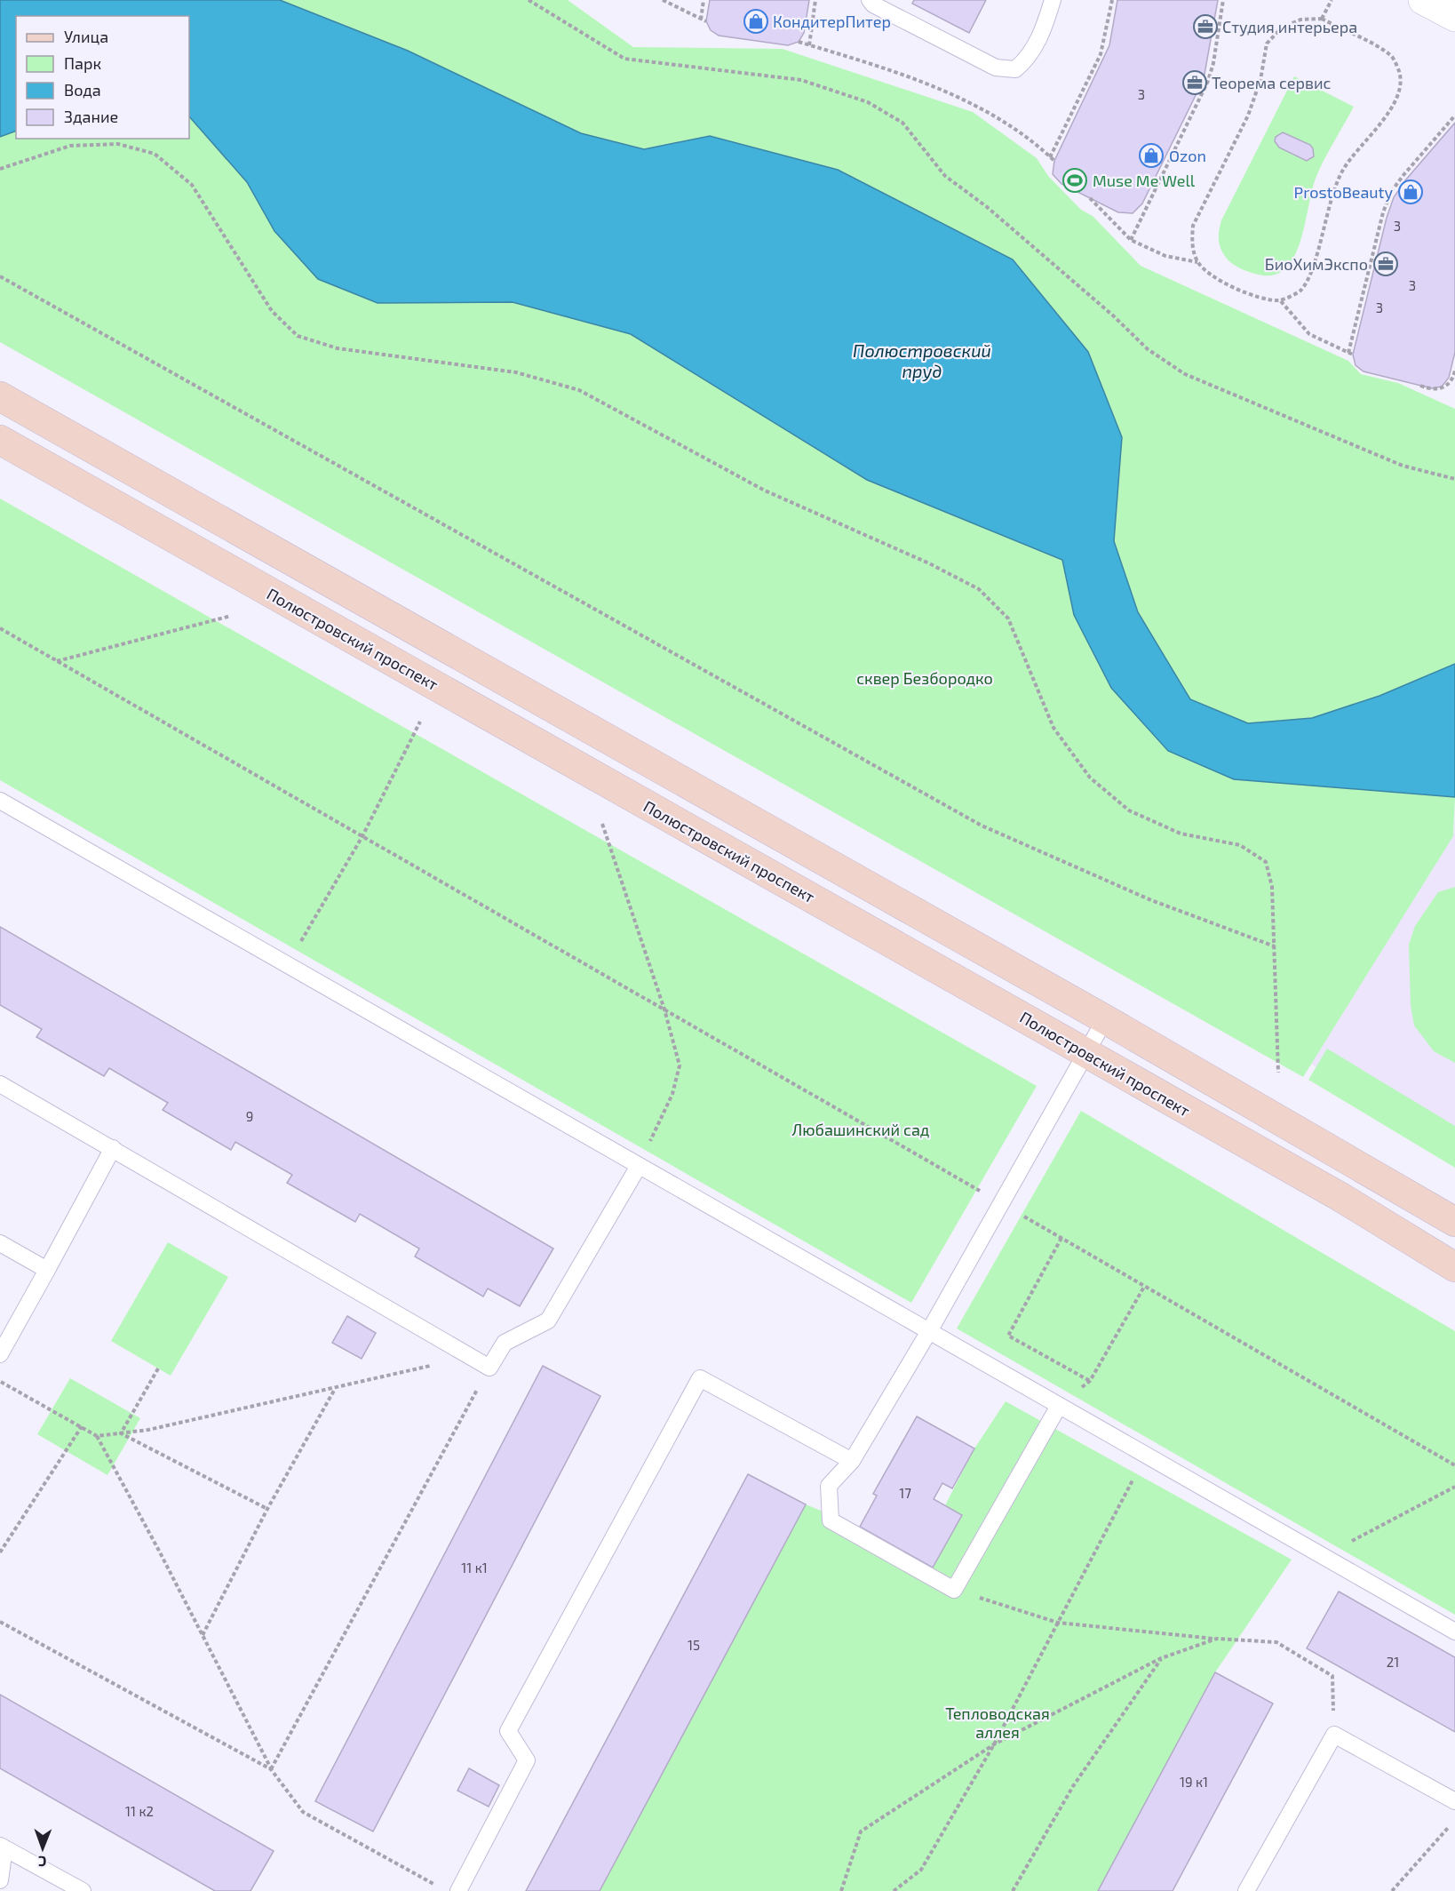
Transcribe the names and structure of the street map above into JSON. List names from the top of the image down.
{
  "streets": {
    "main road": ["Полюстровский проспект"]
  },
  "water": ["Полюстровский пруд"],
  "parks": ["сквер Безбородко", "Любашинский сад", "Тепловодская аллея"],
  "places": {
    "shop": ["КондитерПитер", "Ozon", "ProstoBeauty"],
    "office": ["Студия интерьера", "Теорема сервис", "БиоХимЭкспо"],
    "sports": ["Muse Me Well"]
  },
  "house_numbers": [
    "3",
    "3",
    "3",
    "3",
    "9",
    "17",
    "11 к1",
    "15",
    "21",
    "19 к1",
    "11 к2"
  ],
  "legend": [
    "Улица",
    "Парк",
    "Вода",
    "Здание"
  ],
  "north": "bottom"
}
